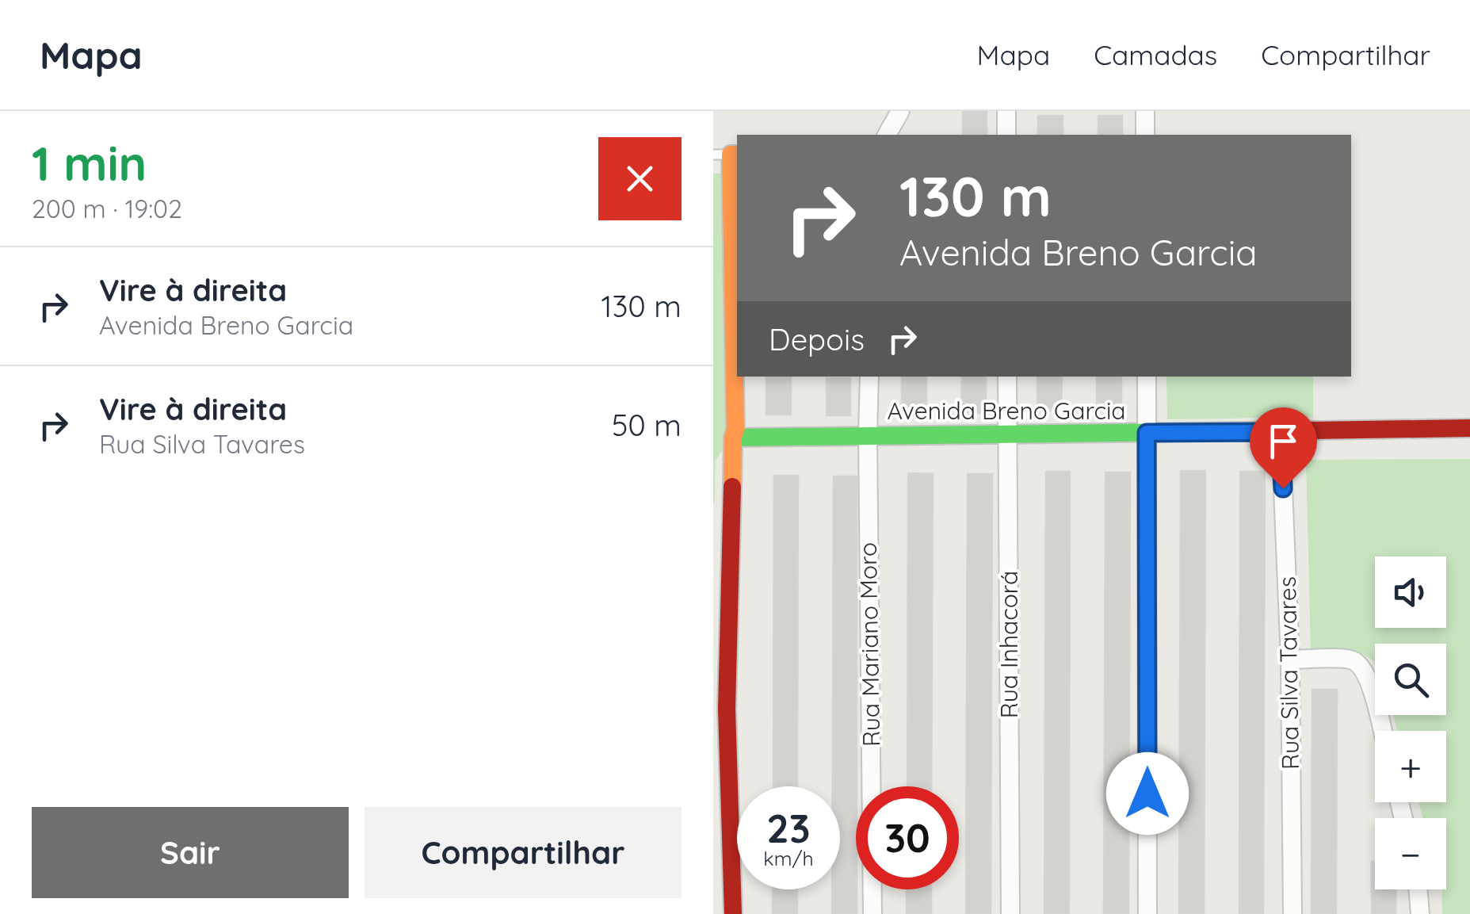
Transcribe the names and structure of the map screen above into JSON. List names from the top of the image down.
{
  "streets": {
    "street": [
      "Avenida Breno Garcia",
      "Rua Mariano Moro",
      "Rua Inhacorá",
      "Rua Silva Tavares"
    ]
  },
  "crossings": [
    ["Avenida Breno Garcia", "Rua Mariano Moro"],
    ["Avenida Breno Garcia", "Rua Inhacorá"],
    ["Avenida Breno Garcia", "Rua Silva Tavares"]
  ],
  "page": {
    "header": "Mapa",
    "nav": ["Mapa", "Camadas", "Compartilhar"],
    "heading": ["1 min", "200 m · 19:02"],
    "turn": ["130 m", "Avenida Breno Garcia"],
    "list": [
      {
        "name": "Vire à direita",
        "note": "Avenida Breno Garcia",
        "value": "130 m"
      },
      {
        "name": "Vire à direita",
        "note": "Rua Silva Tavares",
        "value": "50 m"
      }
    ],
    "then": "Depois",
    "map_buttons": ["+", "−"],
    "speed": "23 km/h",
    "limit": "30",
    "buttons": ["Sair", "Compartilhar"]
  }
}
